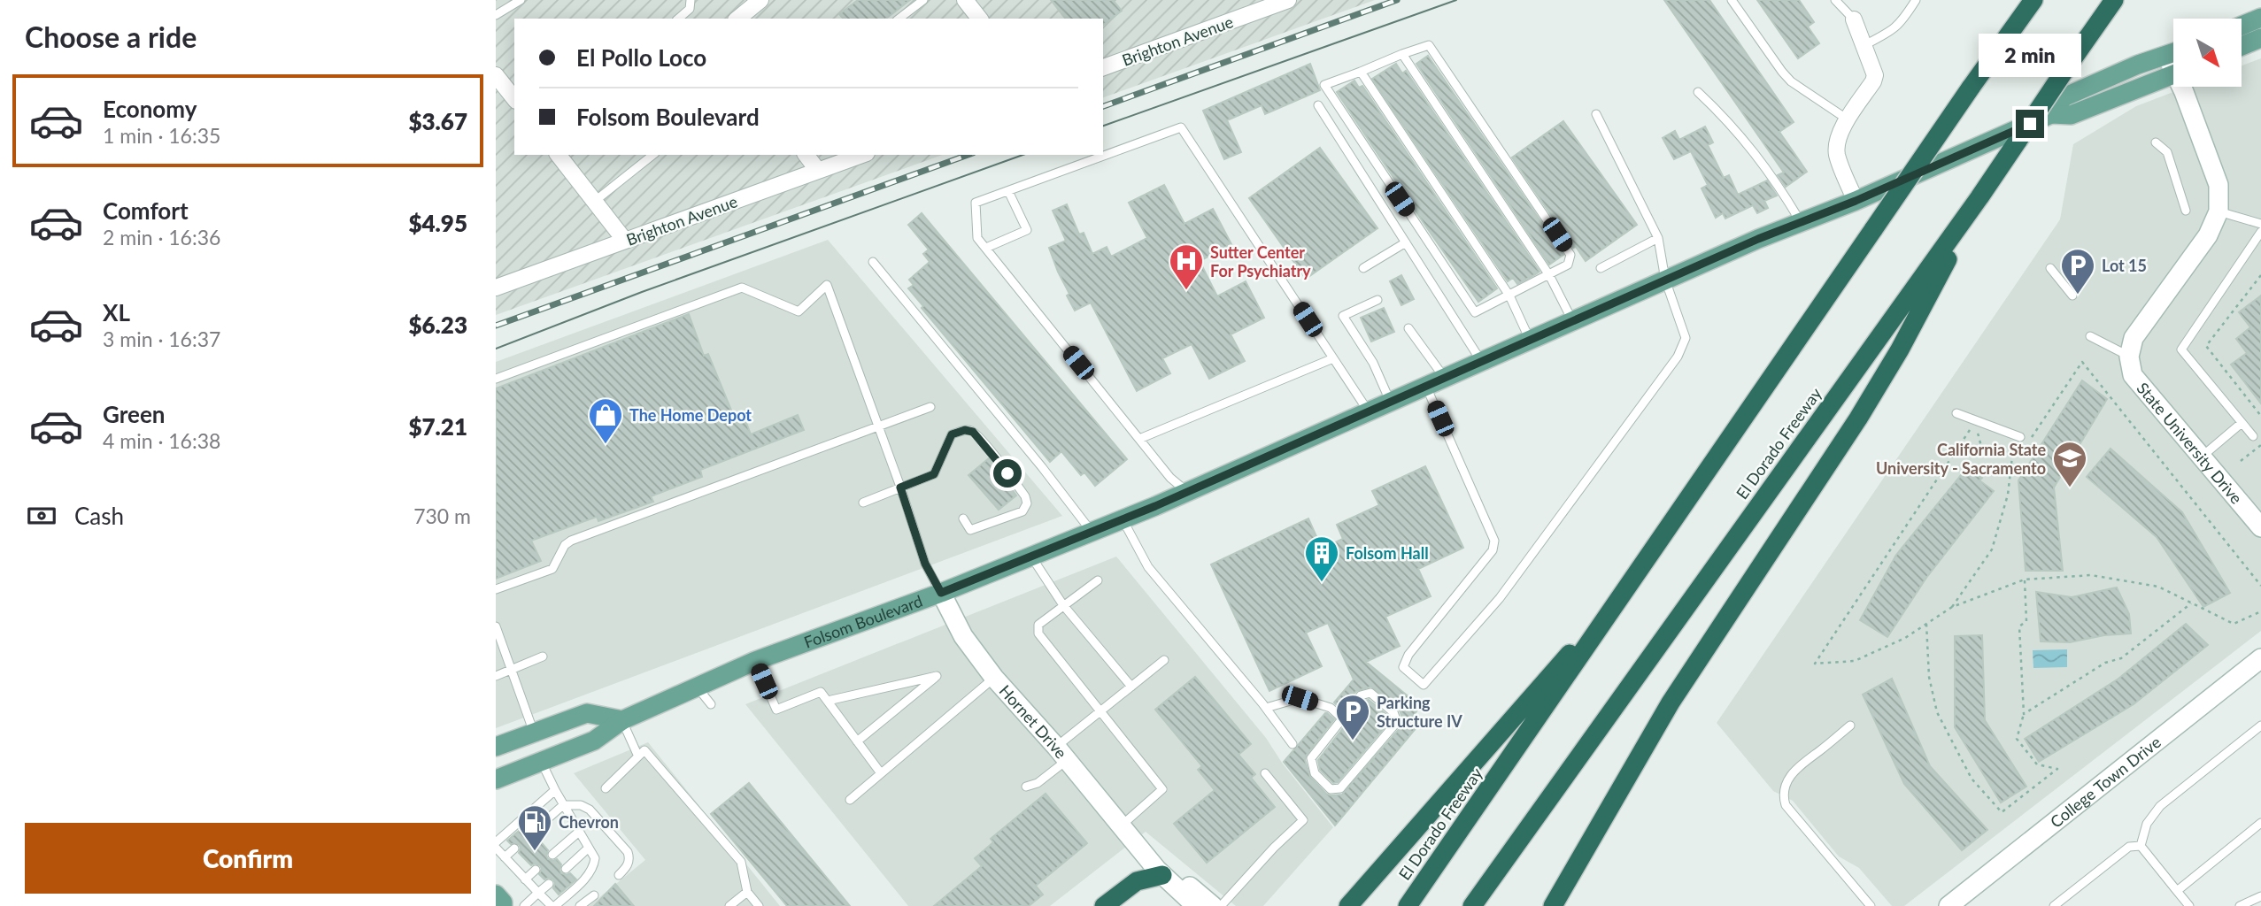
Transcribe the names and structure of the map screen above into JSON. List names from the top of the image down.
{
  "streets": {
    "highway": ["El Dorado Freeway"],
    "main road": ["Folsom Boulevard"],
    "street": [
      "Brighton Avenue",
      "State University Drive",
      "Hornet Drive",
      "College Town Drive"
    ]
  },
  "crossings": [
    ["Folsom Boulevard", "Hornet Drive"]
  ],
  "places": {
    "hospital": ["Sutter Center For Psychiatry"],
    "parking": ["Lot 15", "Parking Structure IV"],
    "shop": ["The Home Depot"],
    "school or university": ["California State University - Sacramento"],
    "building": ["Folsom Hall"],
    "fuel station": ["Chevron"]
  },
  "north": "bottom right",
  "page": {
    "heading": "Choose a ride",
    "banner": ["El Pollo Loco", "Folsom Boulevard"],
    "bubble": "2 min",
    "list": [
      {
        "name": "Economy",
        "note": "1 min · 16:35",
        "value": "$3.67"
      },
      {
        "name": "Comfort",
        "note": "2 min · 16:36",
        "value": "$4.95"
      },
      {
        "name": "XL",
        "note": "3 min · 16:37",
        "value": "$6.23"
      },
      {
        "name": "Green",
        "note": "4 min · 16:38",
        "value": "$7.21"
      }
    ],
    "pay": ["Cash", "730 m"],
    "buttons": "Confirm"
  }
}
